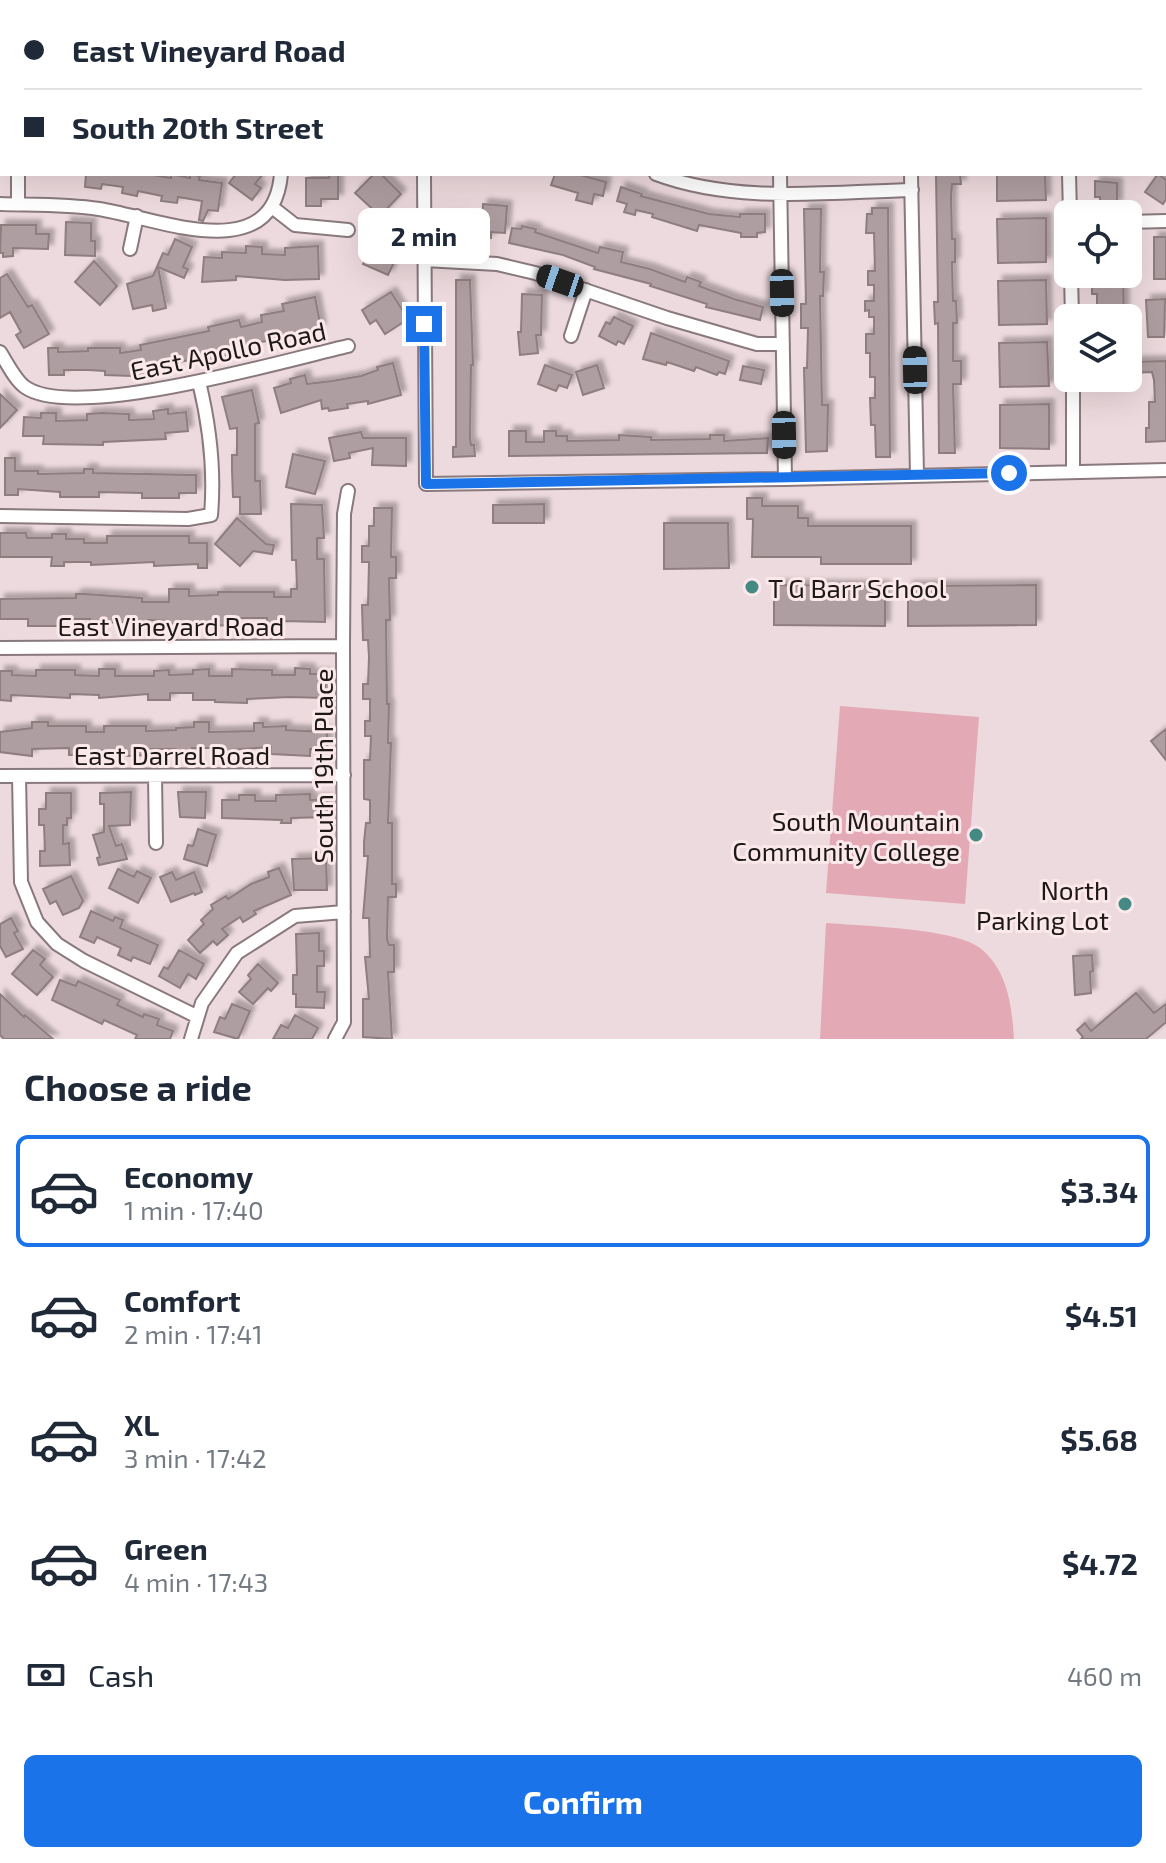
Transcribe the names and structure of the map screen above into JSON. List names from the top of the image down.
{
  "streets": {
    "street": [
      "East Apollo Road",
      "East Vineyard Road",
      "East Darrel Road",
      "South 19th Place"
    ]
  },
  "crossings": [
    ["East Vineyard Road", "South 19th Place"],
    ["East Darrel Road", "South 19th Place"]
  ],
  "places": ["T G Barr School", "South Mountain Community College", "North Parking Lot"],
  "page": {
    "banner": ["East Vineyard Road", "South 20th Street"],
    "bubble": "2 min",
    "heading": "Choose a ride",
    "list": [
      {
        "name": "Economy",
        "note": "1 min · 17:40",
        "value": "$3.34"
      },
      {
        "name": "Comfort",
        "note": "2 min · 17:41",
        "value": "$4.51"
      },
      {
        "name": "XL",
        "note": "3 min · 17:42",
        "value": "$5.68"
      },
      {
        "name": "Green",
        "note": "4 min · 17:43",
        "value": "$4.72"
      }
    ],
    "pay": ["Cash", "460 m"],
    "buttons": "Confirm"
  }
}
